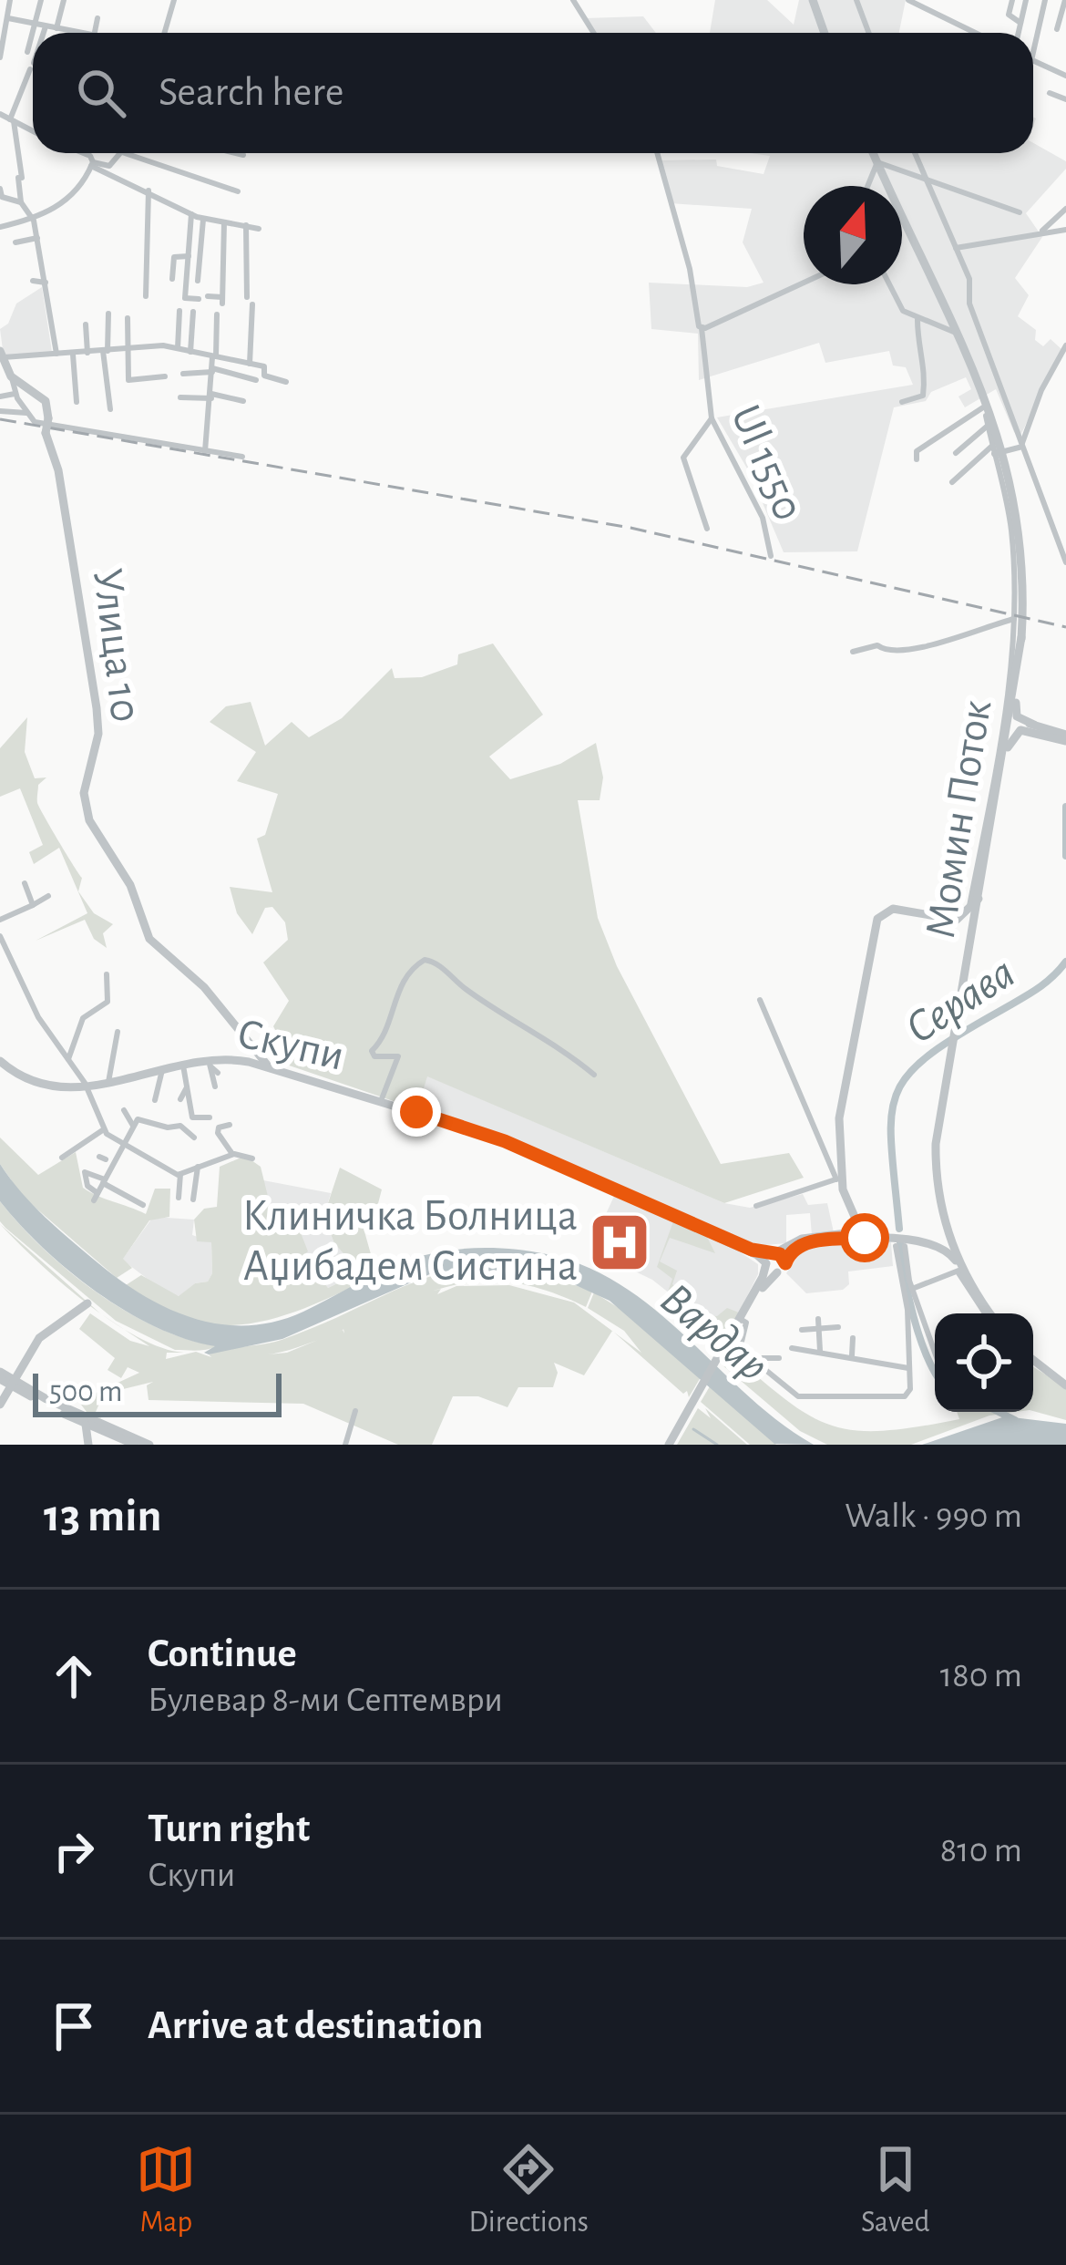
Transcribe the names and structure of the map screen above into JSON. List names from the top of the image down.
{
  "streets": {
    "street": [
      "Ul 1550",
      "Улица 10",
      "Момин Поток",
      "Скупи"
    ]
  },
  "crossings": [
    ["Улица 10", "Скупи"]
  ],
  "water": ["Серава", "Вардар"],
  "places": {
    "hospital": ["Клиничка Болница Аџибадем Систина"]
  },
  "scale_bar": "500 m",
  "north": "top",
  "page": {
    "search": "Search here",
    "scale": "500 m",
    "heading": ["13 min", "Walk · 990 m"],
    "list": [
      ["Continue", "Булевар 8-ми Септември", "180 m"],
      ["Turn right", "Скупи", "810 m"],
      "Arrive at destination"
    ],
    "nav": ["Map", "Directions", "Saved"]
  }
}
